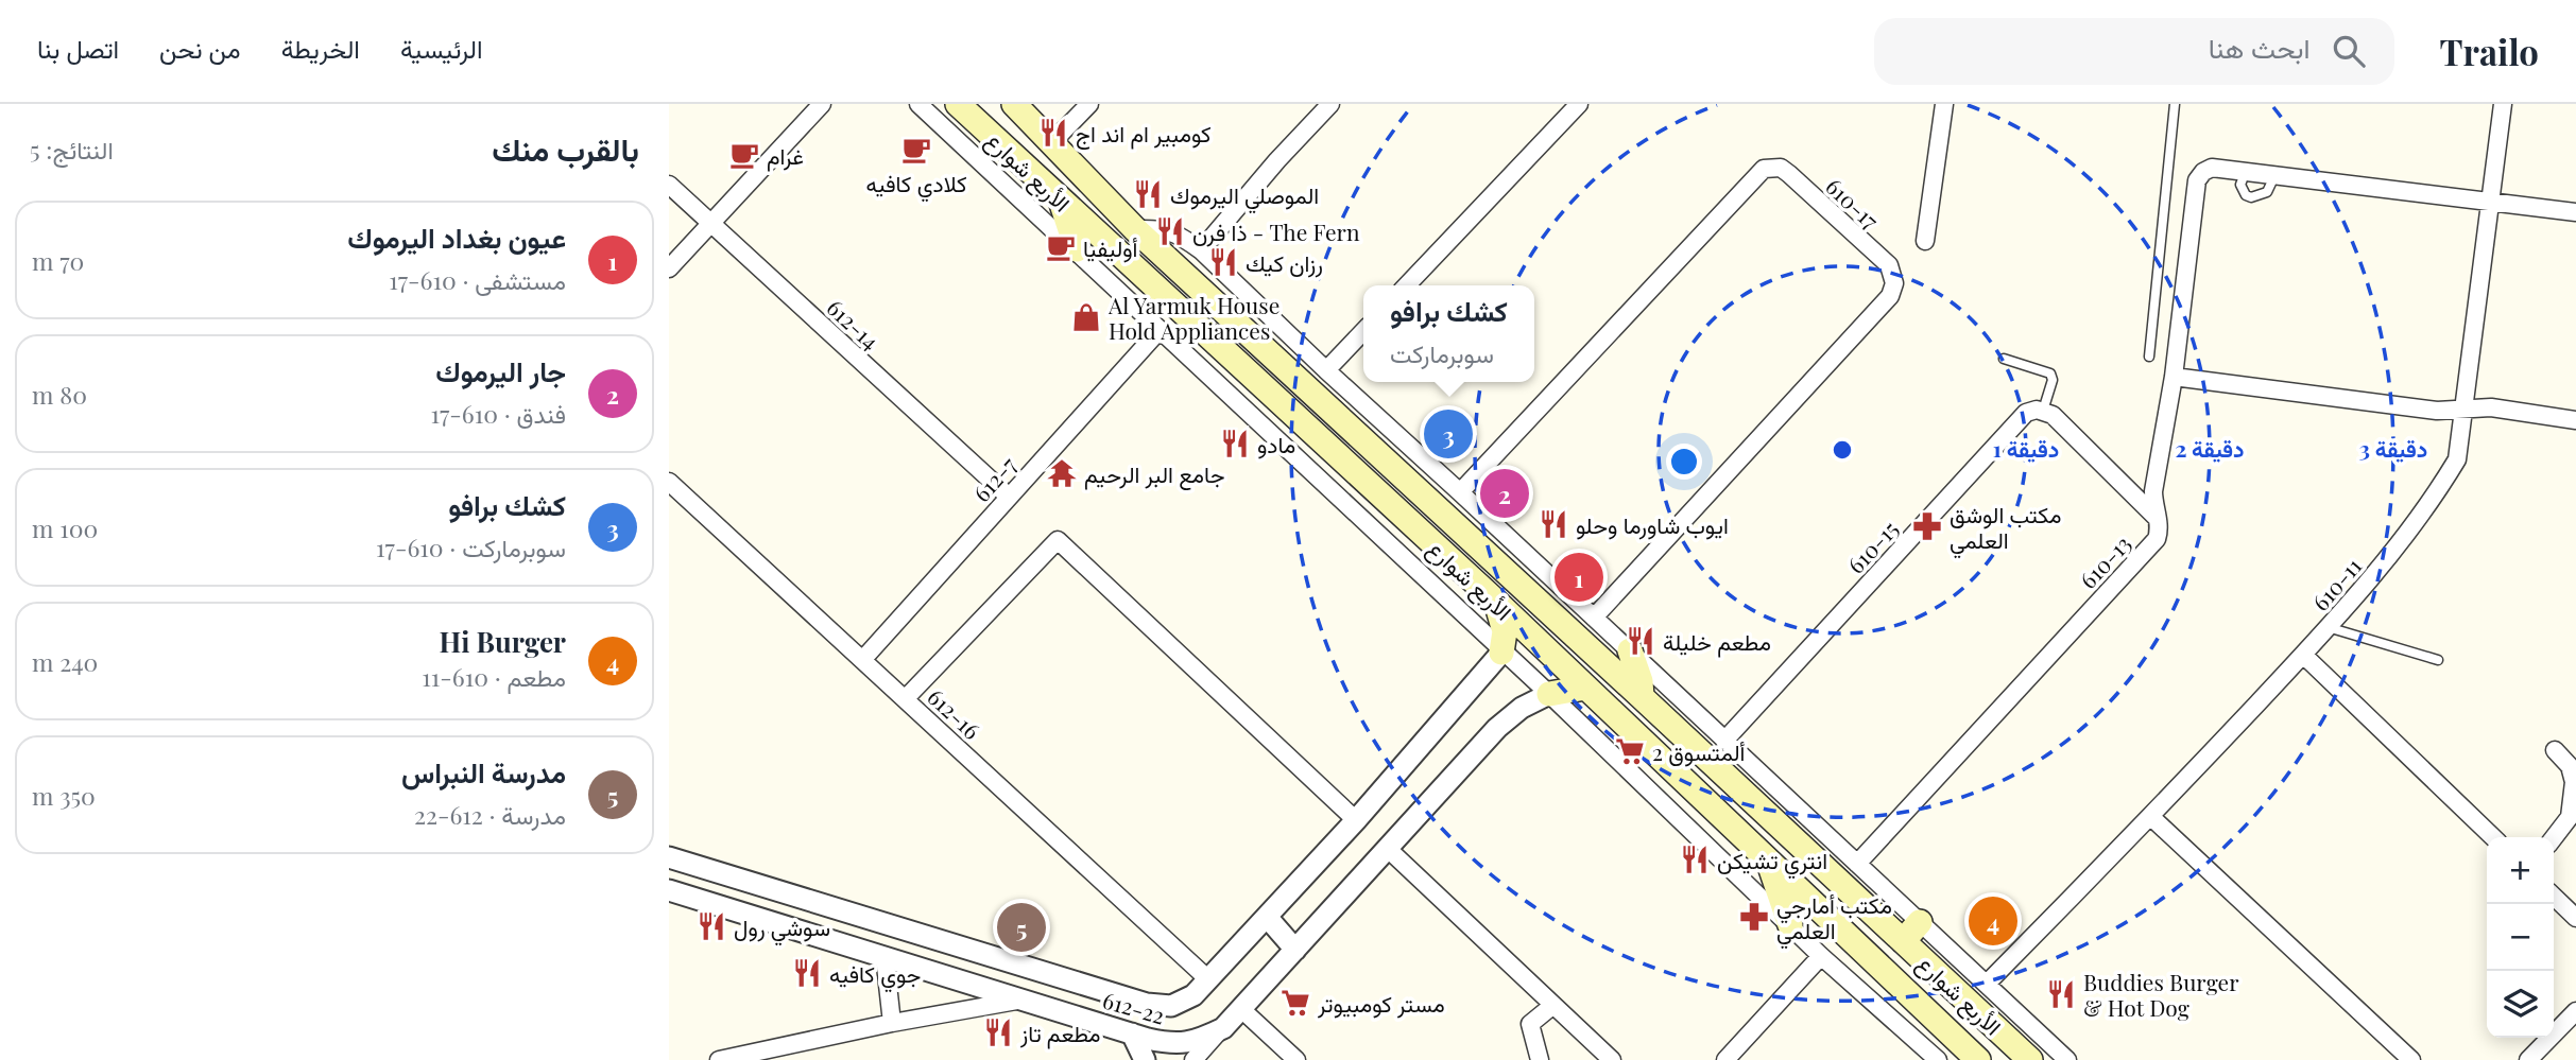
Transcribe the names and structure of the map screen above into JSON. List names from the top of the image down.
{
  "streets": {
    "main road": ["الأربع شوارع"],
    "street": [
      "610-17",
      "612-14",
      "612-7",
      "610-15",
      "610-13",
      "610-11",
      "612-16",
      "612-22"
    ]
  },
  "crossings": [
    ["612-14", "612-7"],
    ["612-7", "612-16"],
    ["612-16", "612-22"]
  ],
  "places": {
    "restaurant": [
      "كومبير ام اند اج",
      "الموصلي اليرموك",
      "ذا فرن - The Fern",
      "رزان كيك",
      "مادو",
      "ايوب شاورما وحلو",
      "مطعم خليلة",
      "انتري تشيكن",
      "سوشي رول",
      "جوي كافيه",
      "Buddies Burger & Hot Dog",
      "مطعم تاز"
    ],
    "cafe": ["كلادي كافيه", "غرام", "أوليفيا"],
    "shop": ["Al Yarmuk House Hold Appliances"],
    "temple": ["جامع البر الرحيم"],
    "pharmacy": ["مكتب الوشق العلمي", "مكتب أمارجي العلمي"],
    "supermarket": ["ألمتسوق 2", "مستر كومبيوتر"]
  },
  "page": {
    "header": "Trailo",
    "search": "ابحث هنا",
    "nav": [
      "الرئيسية",
      "الخريطة",
      "من نحن",
      "اتصل بنا"
    ],
    "heading": ["بالقرب منك", "النتائج: 5"],
    "list": [
      {
        "mark": "1",
        "name": "عيون بغداد اليرموك",
        "note": "مستشفى · 610-17",
        "value": "70 m"
      },
      {
        "mark": "2",
        "name": "جار اليرموك",
        "note": "فندق · 610-17",
        "value": "80 m"
      },
      {
        "mark": "3",
        "name": "كشك برافو",
        "note": "سوبرماركت · 610-17",
        "value": "100 m"
      },
      {
        "mark": "4",
        "name": "Hi Burger",
        "note": "مطعم · 610-11",
        "value": "240 m"
      },
      {
        "mark": "5",
        "name": "مدرسة النبراس",
        "note": "مدرسة · 612-22",
        "value": "350 m"
      }
    ],
    "popup": ["كشك برافو", "سوبرماركت"],
    "pins": [
      "3",
      "2",
      "1",
      "4",
      "5"
    ],
    "map_buttons": ["+", "−"]
  },
  "rings": ["1 دقيقة", "2 دقيقة", "3 دقيقة"]
}
